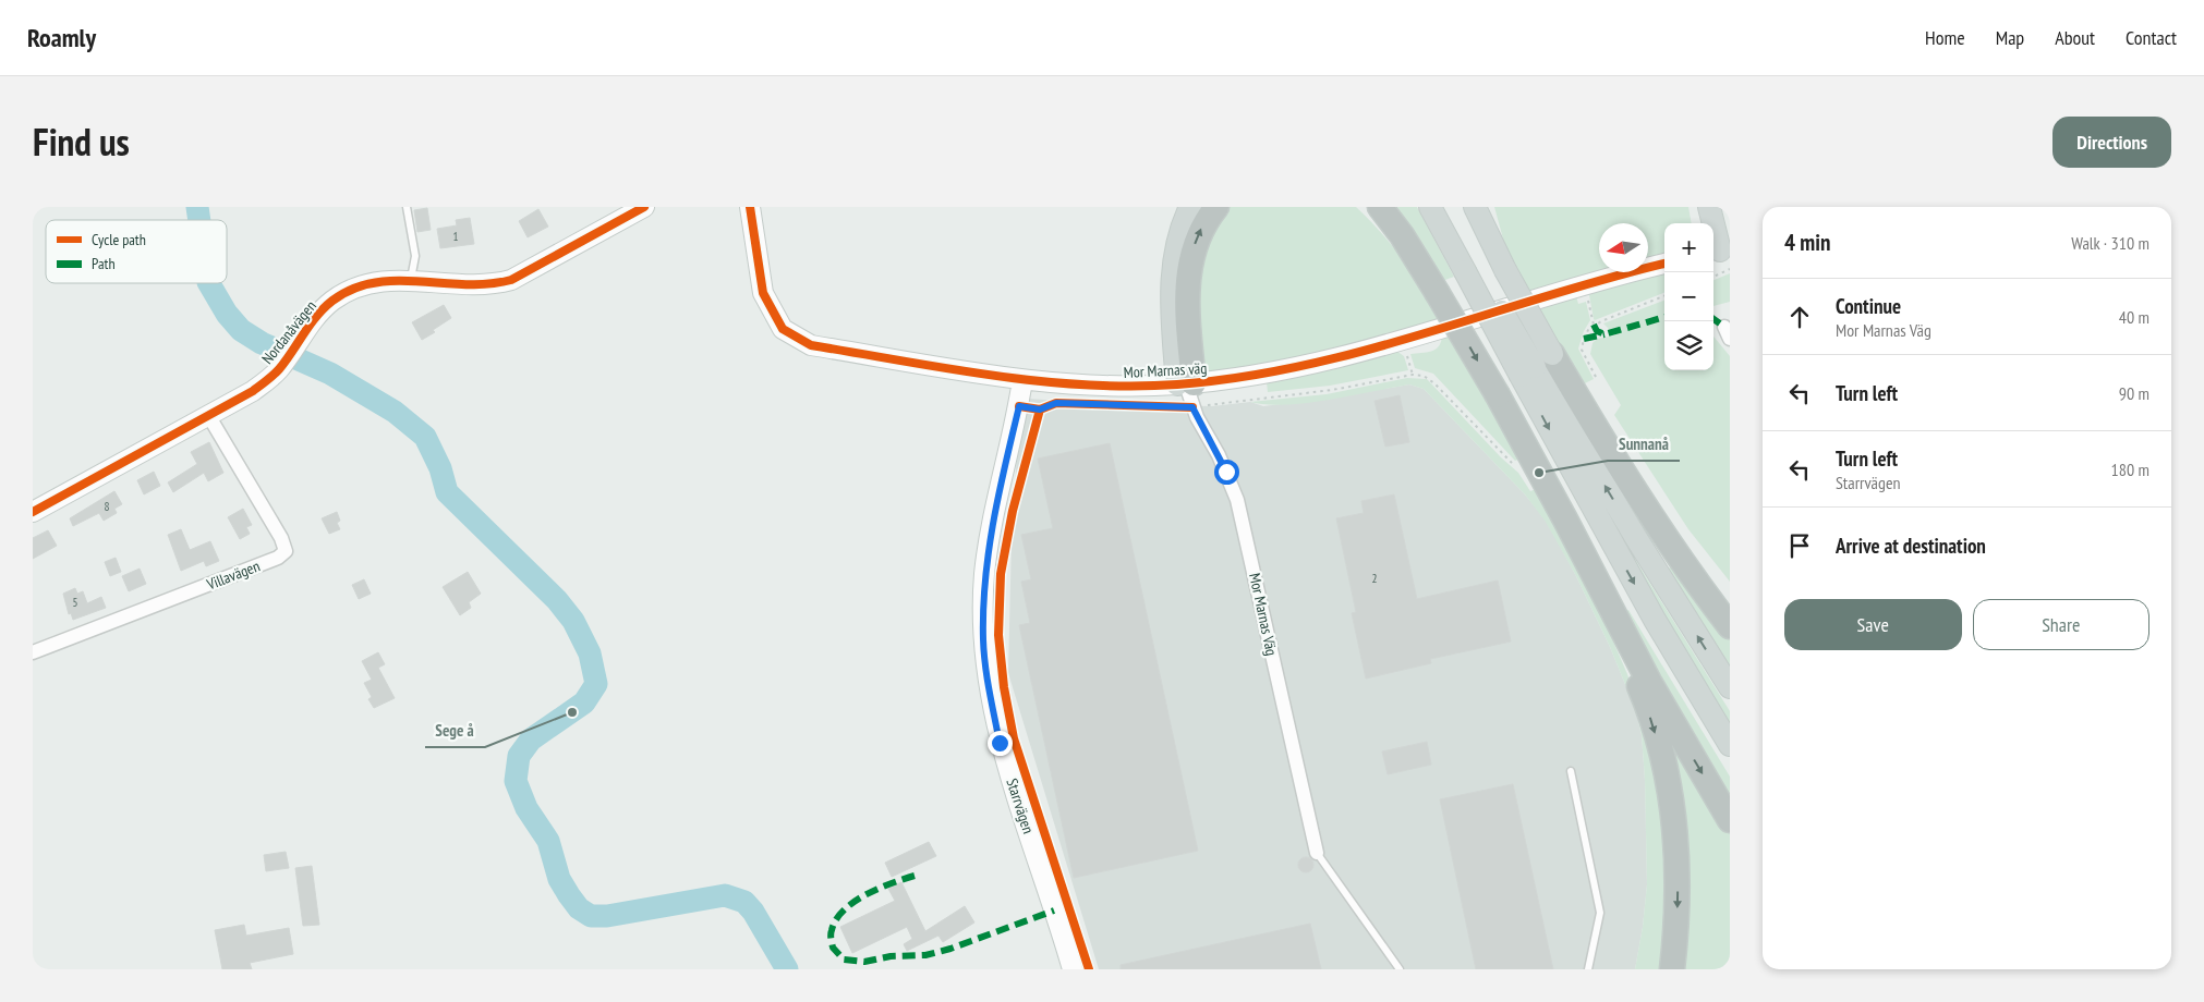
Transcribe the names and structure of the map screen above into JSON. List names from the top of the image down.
{
  "streets": {
    "street": [
      "Nordanåvägen",
      "Mor Marnas väg",
      "Villavägen",
      "Mor Marnas Väg",
      "Starrvägen"
    ]
  },
  "crossings": [
    ["Nordanåvägen", "Villavägen"],
    ["Mor Marnas väg", "Mor Marnas Väg"],
    ["Mor Marnas väg", "Starrvägen"]
  ],
  "places": ["Sunnanå", "Sege å"],
  "house_numbers": [
    "1",
    "8",
    "2",
    "5"
  ],
  "legend": ["Cycle path", "Path"],
  "north": "left",
  "page": {
    "header": "Roamly",
    "nav": [
      "Home",
      "Map",
      "About",
      "Contact"
    ],
    "title": "Find us",
    "buttons": [
      "Directions",
      ["Save", "Share"]
    ],
    "heading": ["4 min", "Walk · 310 m"],
    "map_buttons": ["+", "−"],
    "list": [
      ["Continue", "Mor Marnas Väg", "40 m"],
      ["Turn left", "90 m"],
      ["Turn left", "Starrvägen", "180 m"],
      "Arrive at destination"
    ]
  }
}
